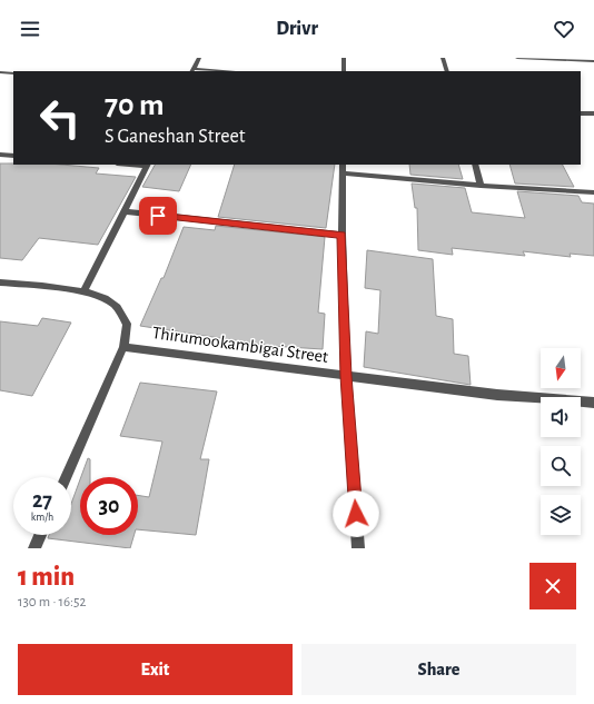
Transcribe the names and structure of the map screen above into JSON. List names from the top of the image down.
{
  "streets": {
    "street": ["Thirumookambigai Street"]
  },
  "north": "bottom",
  "page": {
    "header": "Drivr",
    "turn": ["70 m", "S Ganeshan Street"],
    "speed": "27 km/h",
    "limit": "30",
    "heading": ["1 min", "130 m · 16:52"],
    "buttons": ["Exit", "Share"]
  }
}
